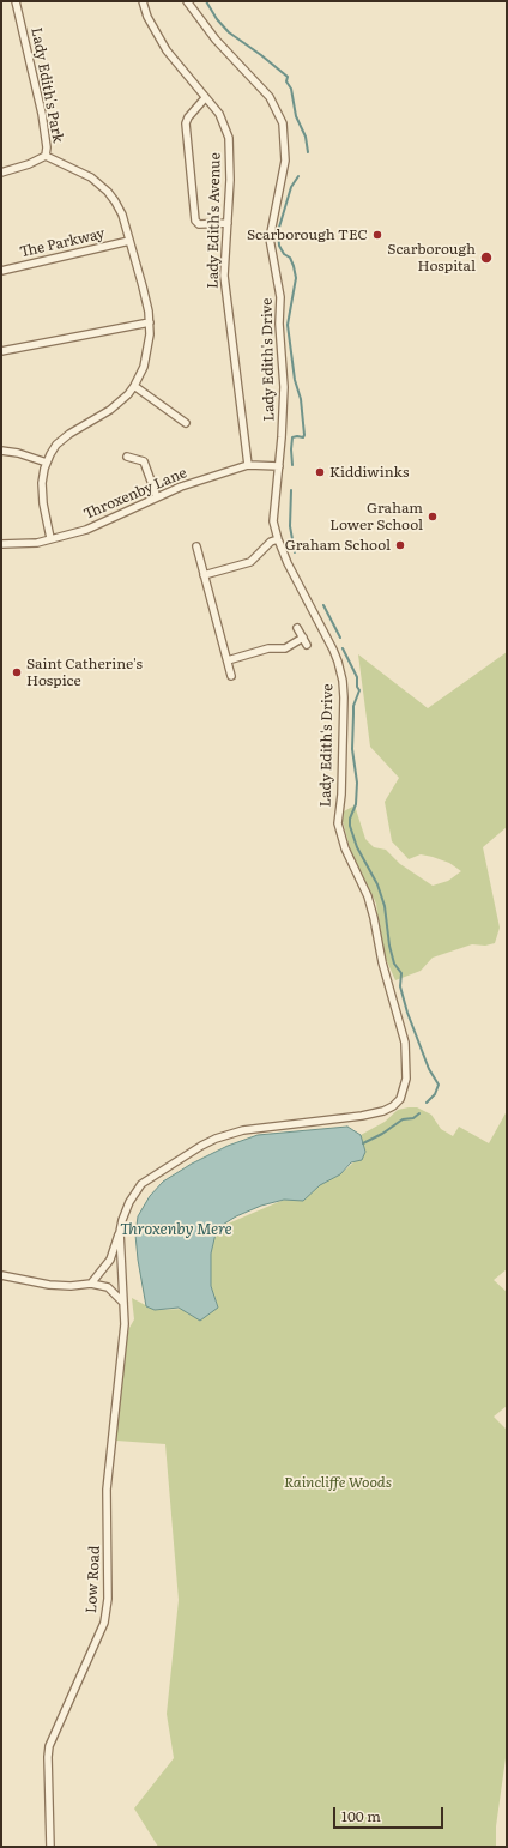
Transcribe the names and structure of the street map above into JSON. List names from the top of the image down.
{
  "streets": {
    "street": [
      "Lady Edith's Park",
      "Lady Edith's Avenue",
      "The Parkway",
      "Lady Edith's Drive",
      "Throxenby Lane",
      "Low Road"
    ]
  },
  "crossings": [
    ["Lady Edith's Avenue", "Throxenby Lane"],
    ["Lady Edith's Drive", "Throxenby Lane"],
    ["Lady Edith's Drive", "Low Road"]
  ],
  "water": ["Throxenby Mere"],
  "parks": ["Raincliffe Woods"],
  "places": [
    "Scarborough TEC",
    "Scarborough Hospital",
    "Kiddiwinks",
    "Graham Lower School",
    "Graham School",
    "Saint Catherine's Hospice"
  ],
  "scale_bar": "100 m"
}
